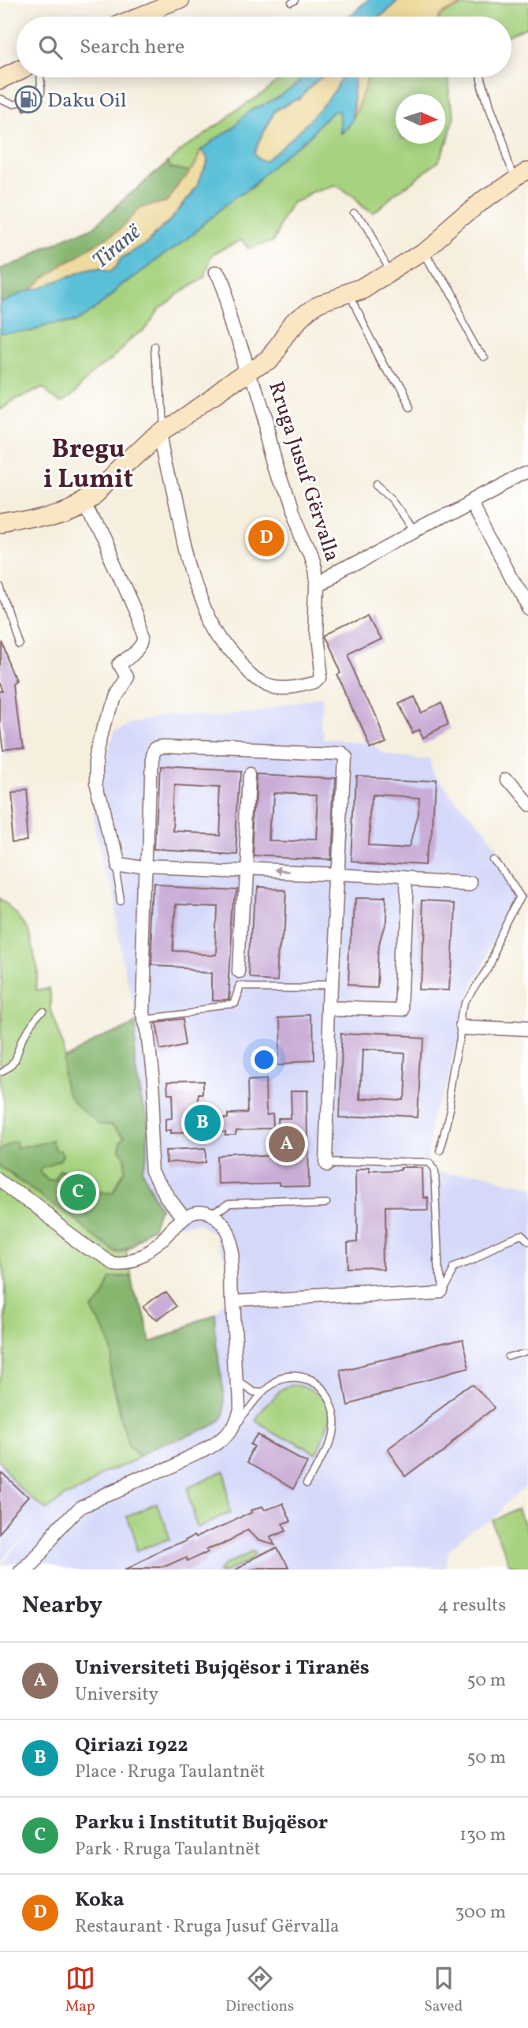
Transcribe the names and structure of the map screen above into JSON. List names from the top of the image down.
{
  "streets": {
    "street": ["Rruga Jusuf Gërvalla"]
  },
  "districts": ["Bregu i Lumit"],
  "water": ["Tiranë"],
  "places": {
    "fuel station": ["Daku Oil"]
  },
  "north": "right",
  "page": {
    "search": "Search here",
    "pins": [
      "D",
      "B",
      "A",
      "C"
    ],
    "heading": ["Nearby", "4 results"],
    "list": [
      {
        "mark": "A",
        "name": "Universiteti Bujqësor i Tiranës",
        "note": "University",
        "value": "50 m"
      },
      {
        "mark": "B",
        "name": "Qiriazi 1922",
        "note": "Place · Rruga Taulantnët",
        "value": "50 m"
      },
      {
        "mark": "C",
        "name": "Parku i Institutit Bujqësor",
        "note": "Park · Rruga Taulantnët",
        "value": "130 m"
      },
      {
        "mark": "D",
        "name": "Koka",
        "note": "Restaurant · Rruga Jusuf Gërvalla",
        "value": "300 m"
      }
    ],
    "nav": ["Map", "Directions", "Saved"]
  }
}
